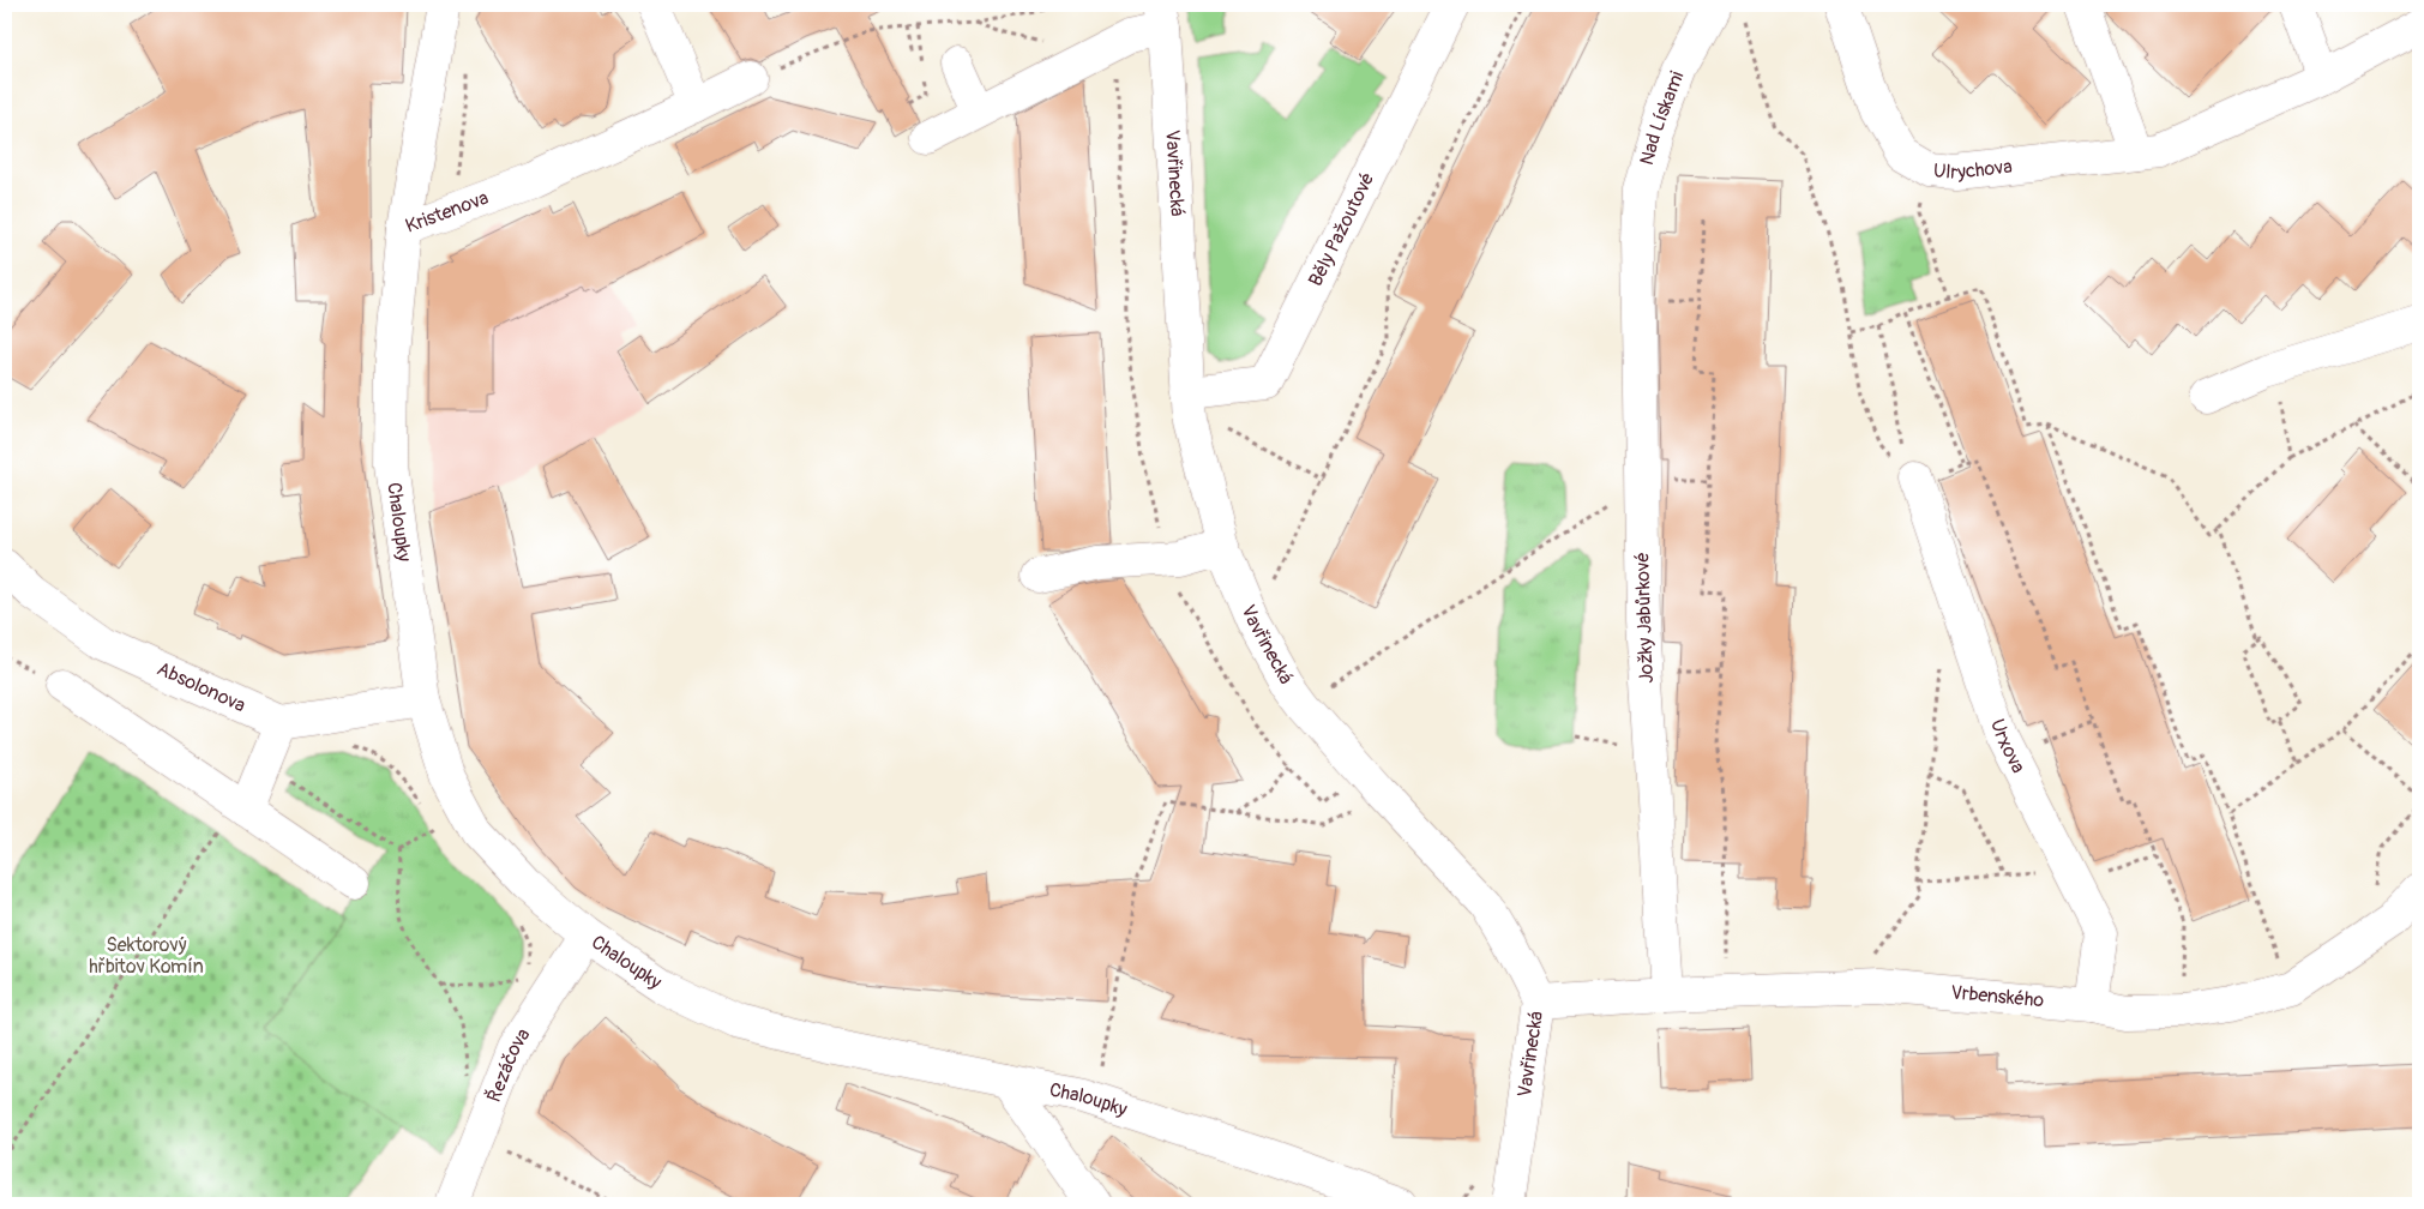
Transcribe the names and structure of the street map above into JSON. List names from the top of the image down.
{
  "streets": {
    "street": [
      "Nad Lískami",
      "Ulrychova",
      "Vavřinecká",
      "Kristenova",
      "Běly Pažoutové",
      "Chaloupky",
      "Jožky Jabůrkové",
      "Absolonova",
      "Urxova",
      "Vrbenského",
      "Řezáčova"
    ]
  },
  "crossings": [
    ["Nad Lískami", "Jožky Jabůrkové"],
    ["Vavřinecká", "Běly Pažoutové"],
    ["Vavřinecká", "Vrbenského"],
    ["Kristenova", "Chaloupky"],
    ["Chaloupky", "Řezáčova"],
    ["Jožky Jabůrkové", "Vrbenského"],
    ["Urxova", "Vrbenského"]
  ],
  "parks": ["Sektorový hřbitov Komín"]
}
